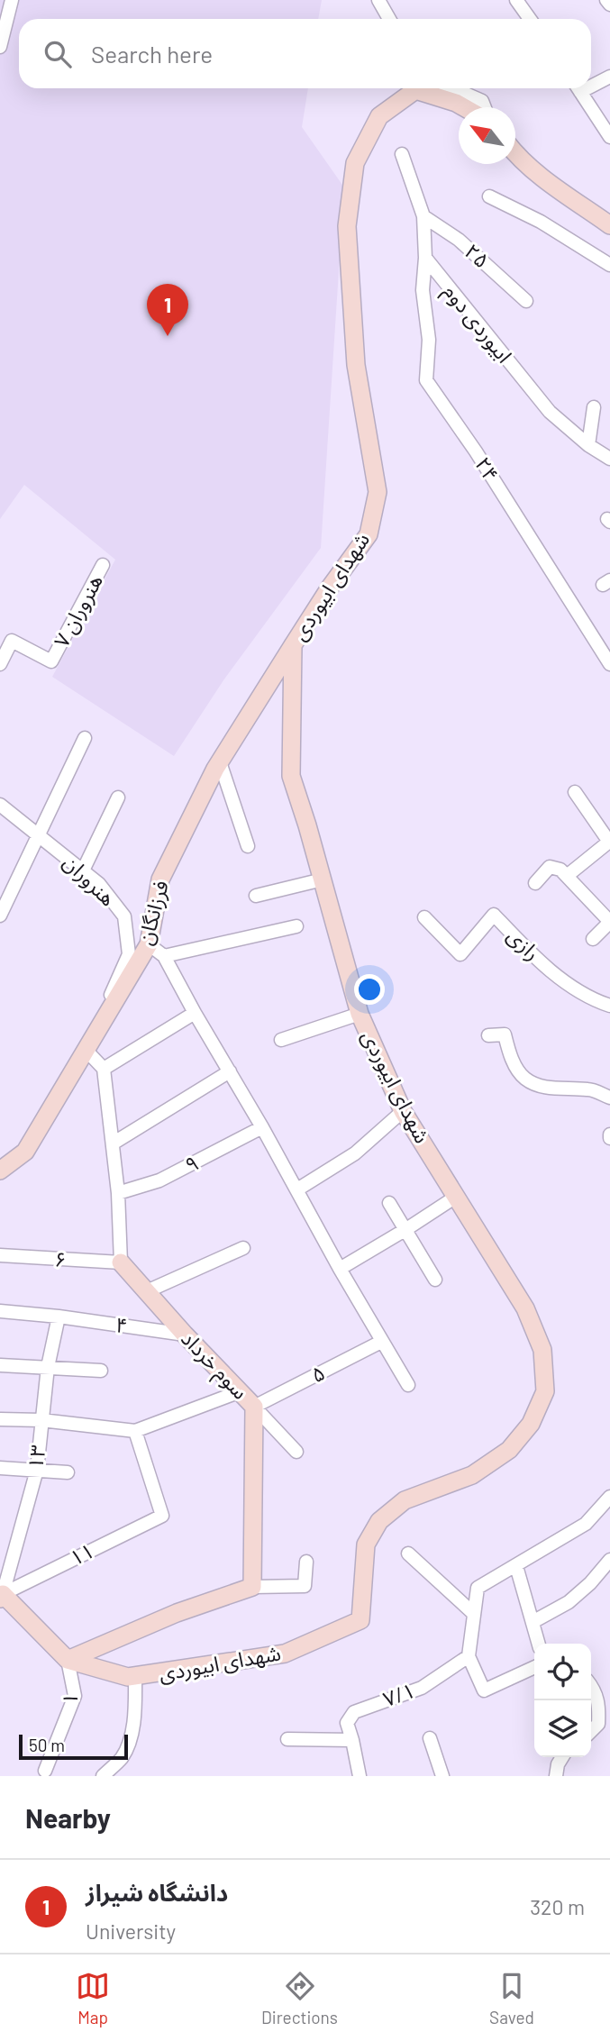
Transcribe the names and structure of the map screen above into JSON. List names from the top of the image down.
{
  "streets": {
    "street": [
      "۲۵",
      "ابیوردی دوم",
      "۲۴",
      "شهدای ابیوردی",
      "هنروران ۷",
      "هنروران",
      "فرزانگان",
      "رازی",
      "۹",
      "۶",
      "۴",
      "سوم خرداد",
      "۵",
      "۱۳",
      "۱۱",
      "۷/۱",
      "۱"
    ]
  },
  "crossings": [
    ["ابیوردی دوم", "۲۴"],
    ["شهدای ابیوردی", "فرزانگان"],
    ["شهدای ابیوردی", "۱۳"],
    ["شهدای ابیوردی", "۱۱"],
    ["شهدای ابیوردی", "۱"],
    ["هنروران", "فرزانگان"],
    ["۶", "سوم خرداد"],
    ["۴", "سوم خرداد"],
    ["۴", "۱۳"],
    ["سوم خرداد", "۵"],
    ["۱۳", "۱۱"]
  ],
  "scale_bar": "50 m",
  "north": "top left",
  "page": {
    "search": "Search here",
    "pins": "1",
    "scale": "50 m",
    "heading": "Nearby",
    "list": [
      {
        "mark": "1",
        "name": "دانشگاه شیراز",
        "note": "University",
        "value": "320 m"
      }
    ],
    "nav": ["Map", "Directions", "Saved"]
  }
}
